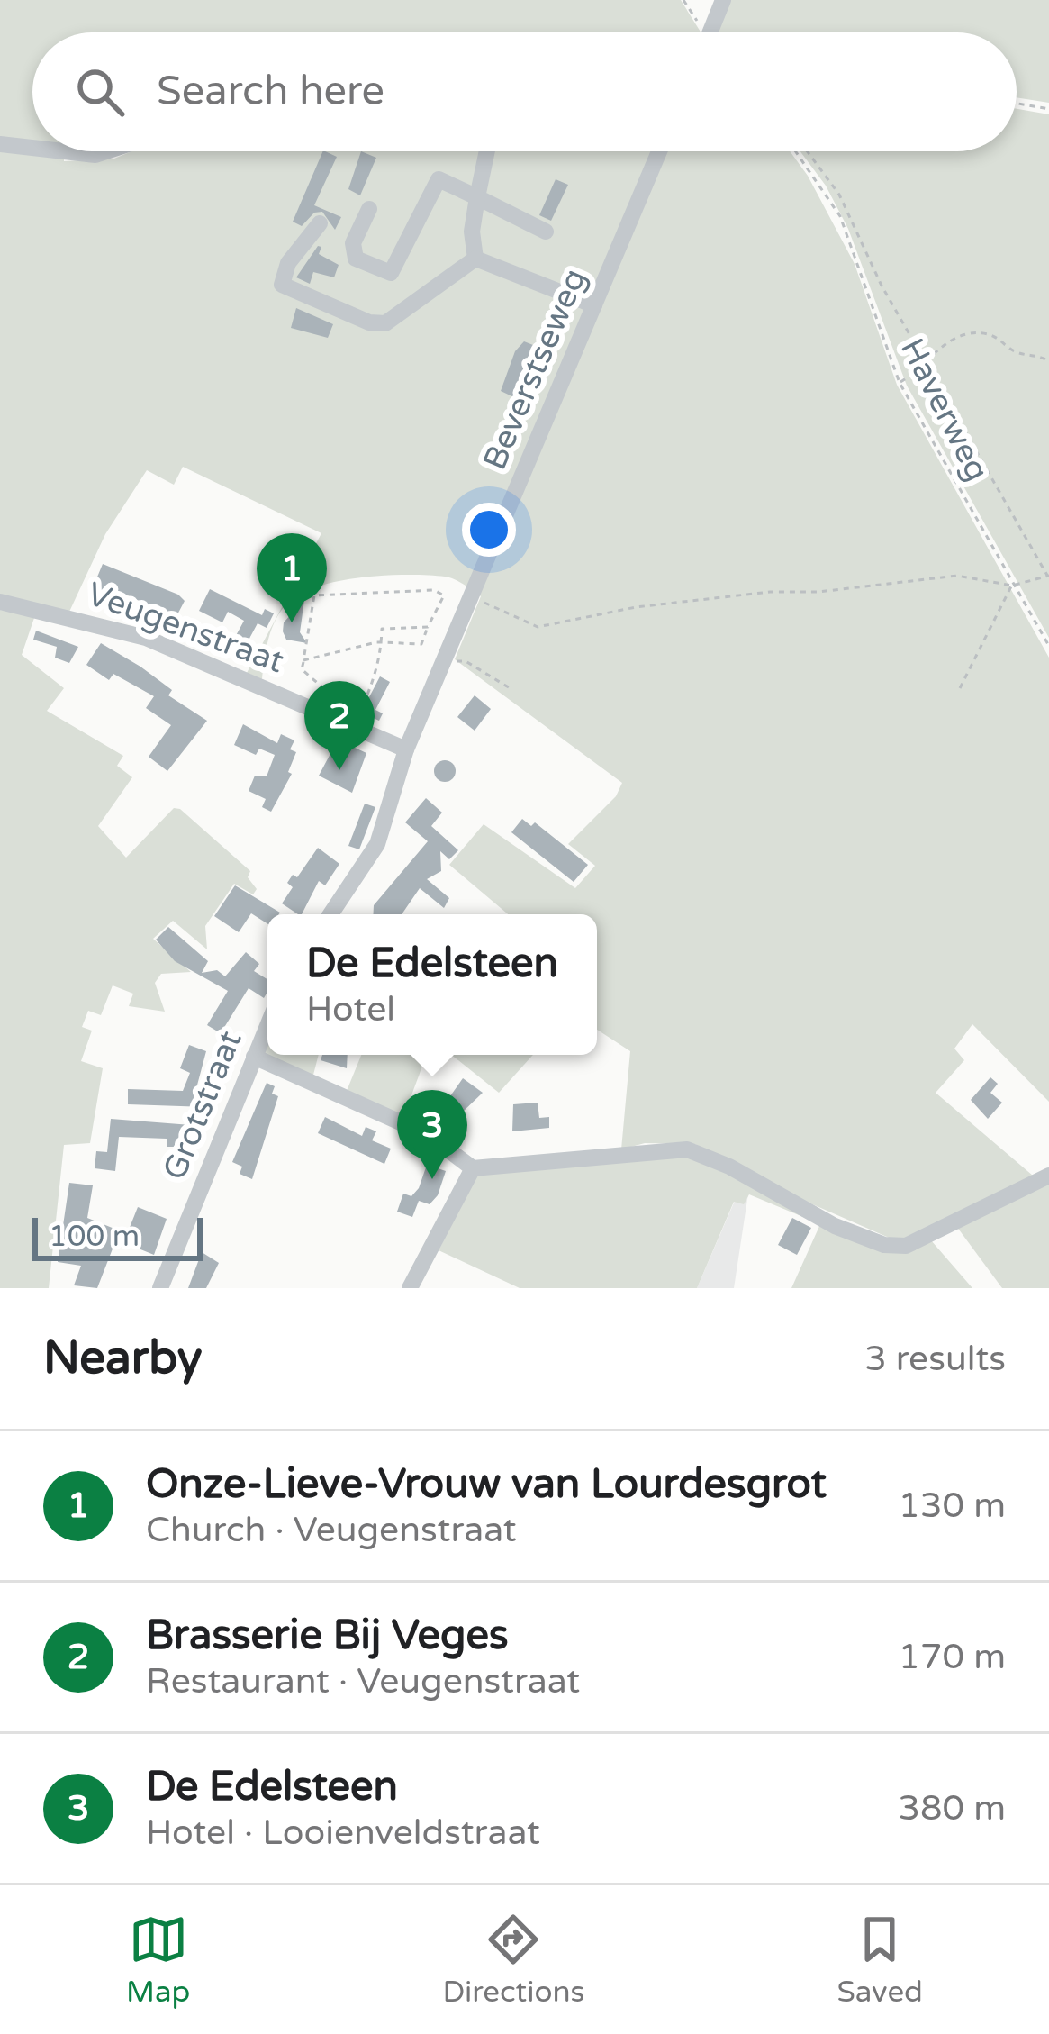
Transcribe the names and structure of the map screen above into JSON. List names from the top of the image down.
{
  "streets": {
    "street": ["Beverstseweg", "Veugenstraat", "Grotstraat"],
    "path": ["Haverweg"]
  },
  "crossings": [
    ["Beverstseweg", "Veugenstraat"]
  ],
  "scale_bar": "100 m",
  "page": {
    "search": "Search here",
    "pins": ["1", "2", "3"],
    "popup": ["De Edelsteen", "Hotel"],
    "scale": "100 m",
    "heading": ["Nearby", "3 results"],
    "list": [
      {
        "mark": "1",
        "name": "Onze-Lieve-Vrouw van Lourdesgrot",
        "note": "Church · Veugenstraat",
        "value": "130 m"
      },
      {
        "mark": "2",
        "name": "Brasserie Bij Veges",
        "note": "Restaurant · Veugenstraat",
        "value": "170 m"
      },
      {
        "mark": "3",
        "name": "De Edelsteen",
        "note": "Hotel · Looienveldstraat",
        "value": "380 m"
      }
    ],
    "nav": ["Map", "Directions", "Saved"]
  }
}
